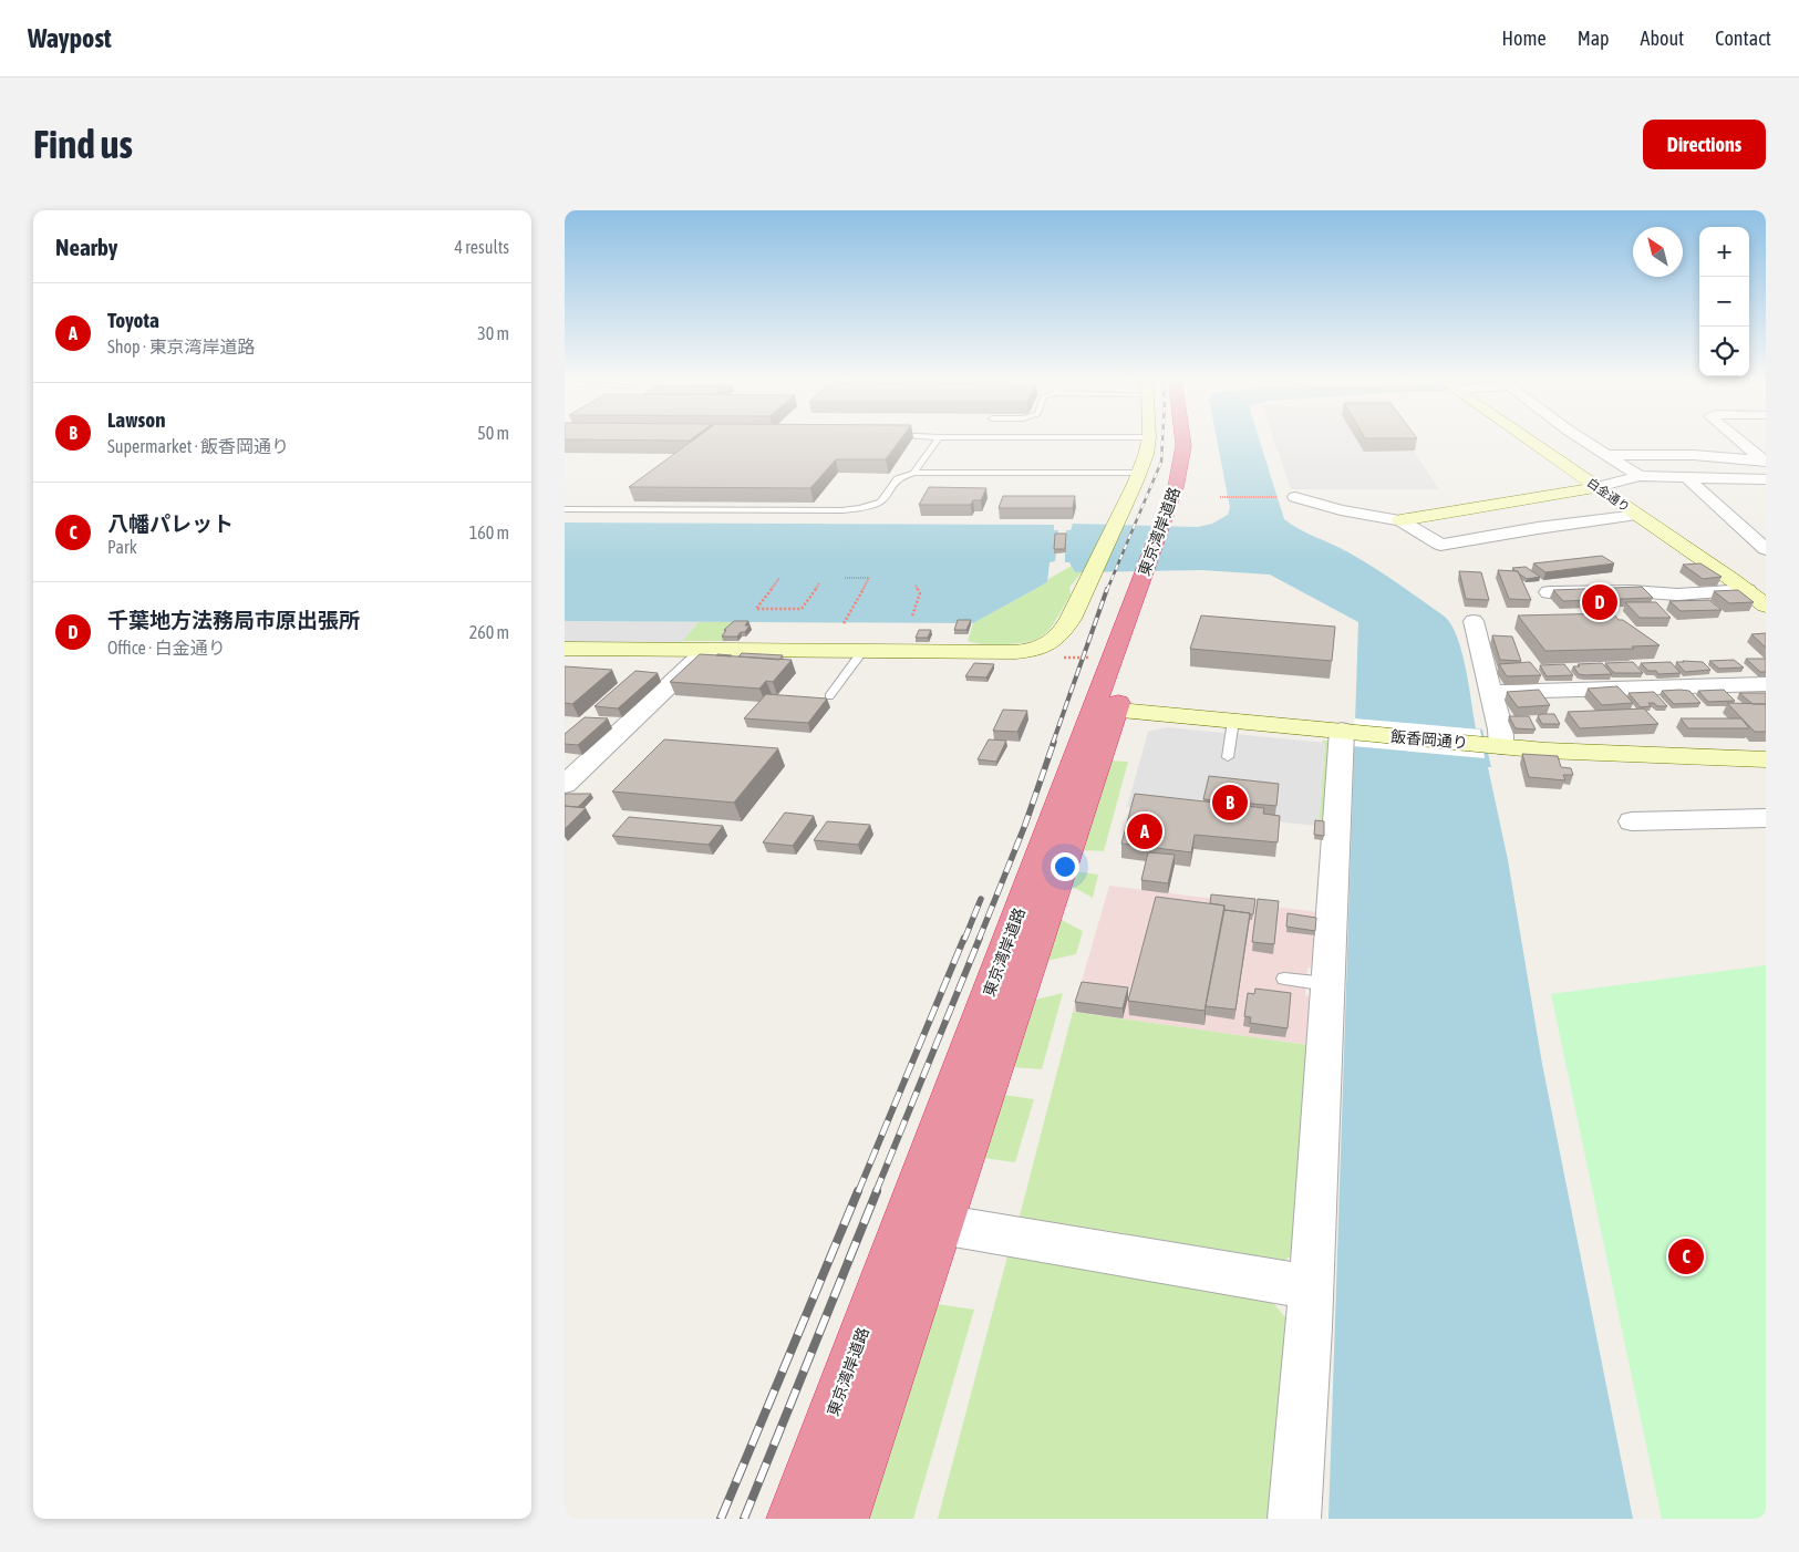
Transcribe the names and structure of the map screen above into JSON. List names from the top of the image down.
{
  "streets": {
    "highway": ["東京湾岸道路"],
    "street": ["白金通り", "飯香岡通り"]
  },
  "crossings": [
    ["東京湾岸道路", "飯香岡通り"]
  ],
  "north": "top left",
  "page": {
    "header": "Waypost",
    "nav": [
      "Home",
      "Map",
      "About",
      "Contact"
    ],
    "buttons": "Directions",
    "title": "Find us",
    "heading": ["Nearby", "4 results"],
    "map_buttons": ["+", "−"],
    "list": [
      {
        "mark": "A",
        "name": "Toyota",
        "note": "Shop · 東京湾岸道路",
        "value": "30 m"
      },
      {
        "mark": "B",
        "name": "Lawson",
        "note": "Supermarket · 飯香岡通り",
        "value": "50 m"
      },
      {
        "mark": "C",
        "name": "八幡パレット",
        "note": "Park",
        "value": "160 m"
      },
      {
        "mark": "D",
        "name": "千葉地方法務局市原出張所",
        "note": "Office · 白金通り",
        "value": "260 m"
      }
    ],
    "pins": [
      "D",
      "B",
      "A",
      "C"
    ]
  }
}
